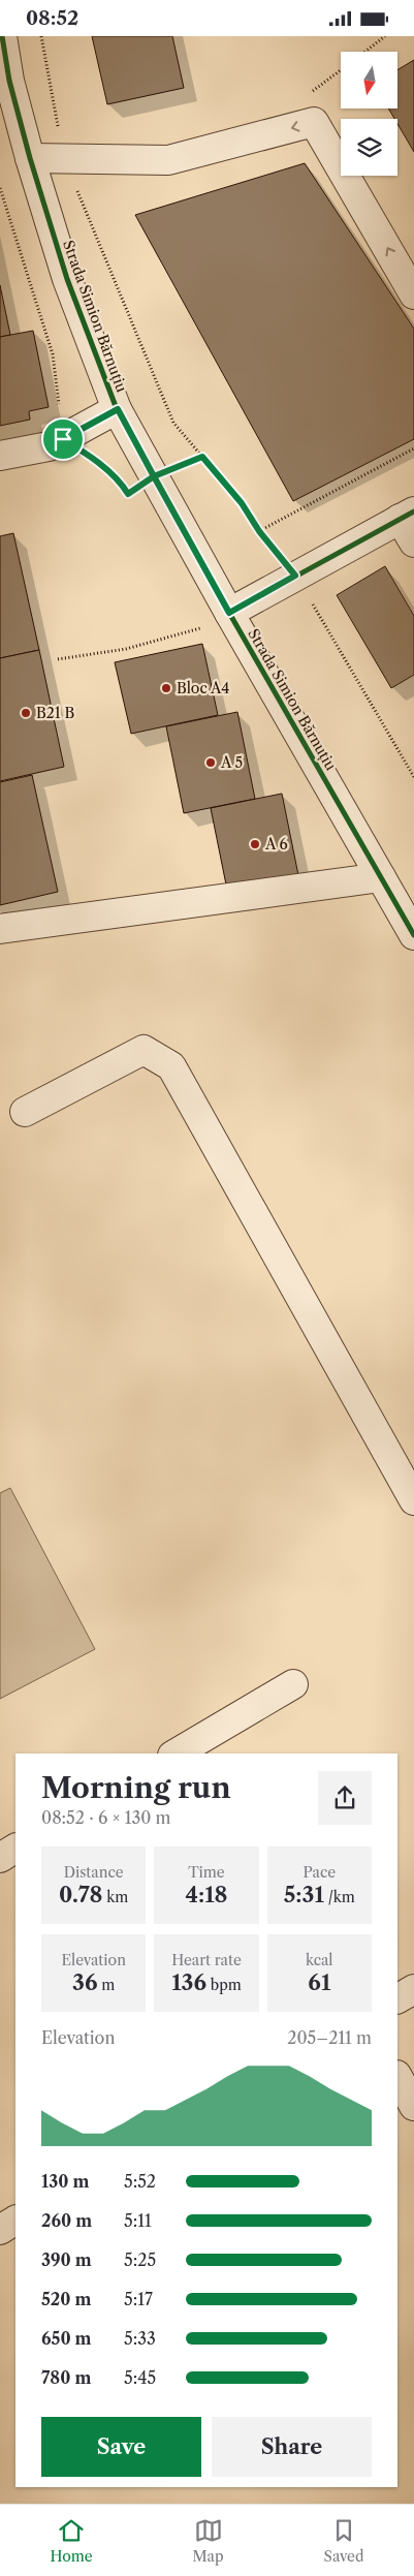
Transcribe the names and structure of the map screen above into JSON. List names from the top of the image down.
{
  "streets": {
    "street": ["Strada Simion Bărnuțiu"]
  },
  "places": [
    "Bloc A4",
    "B21 B",
    "A 5",
    "A 6"
  ],
  "north": "bottom",
  "page": {
    "status": "08:52",
    "heading": ["Morning run", "08:52 · 6 × 130 m"],
    "stats": [
      ["Distance", "0.78 km"],
      ["Time", "4:18"],
      ["Pace", "5:31 /km"],
      ["Elevation", "36 m"],
      ["Heart rate", "136 bpm"],
      ["kcal", "61"]
    ],
    "chart": ["Elevation", "205–211 m"],
    "list": [
      {
        "name": "130 m",
        "note": "5:52"
      },
      {
        "name": "260 m",
        "note": "5:11"
      },
      {
        "name": "390 m",
        "note": "5:25"
      },
      {
        "name": "520 m",
        "note": "5:17"
      },
      {
        "name": "650 m",
        "note": "5:33"
      },
      {
        "name": "780 m",
        "note": "5:45"
      }
    ],
    "buttons": ["Save", "Share"],
    "tabs": ["Home", "Map", "Saved"]
  }
}
